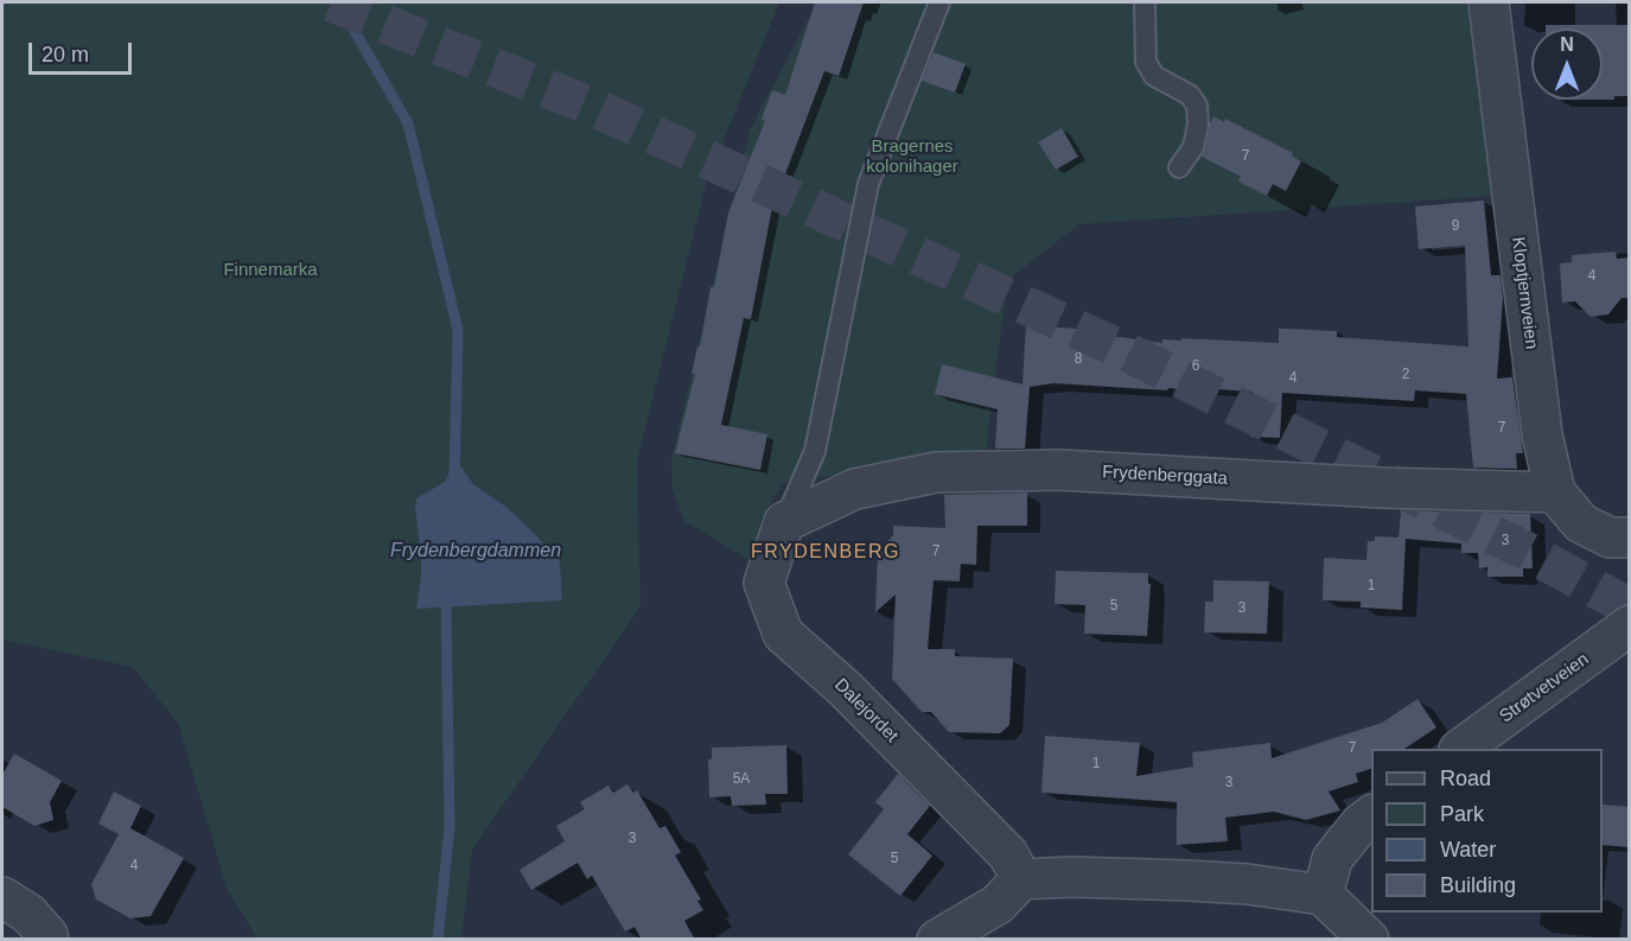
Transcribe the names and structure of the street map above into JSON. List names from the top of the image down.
{
  "streets": {
    "street": [
      "Kloptjernveien",
      "Frydenberggata",
      "Strøtvetveien",
      "Dalejordet"
    ]
  },
  "crossings": [
    ["Kloptjernveien", "Frydenberggata"],
    ["Frydenberggata", "Dalejordet"]
  ],
  "districts": ["FRYDENBERG"],
  "water": ["Frydenbergdammen"],
  "parks": ["Bragernes kolonihager", "Finnemarka"],
  "house_numbers": [
    "7",
    "9",
    "4",
    "8",
    "6",
    "2",
    "4",
    "7",
    "3",
    "7",
    "1",
    "5",
    "3",
    "7",
    "1",
    "5A",
    "3",
    "3",
    "5",
    "4"
  ],
  "legend": [
    "Road",
    "Park",
    "Water",
    "Building"
  ],
  "scale_bar": "20 m",
  "north": "top"
}
